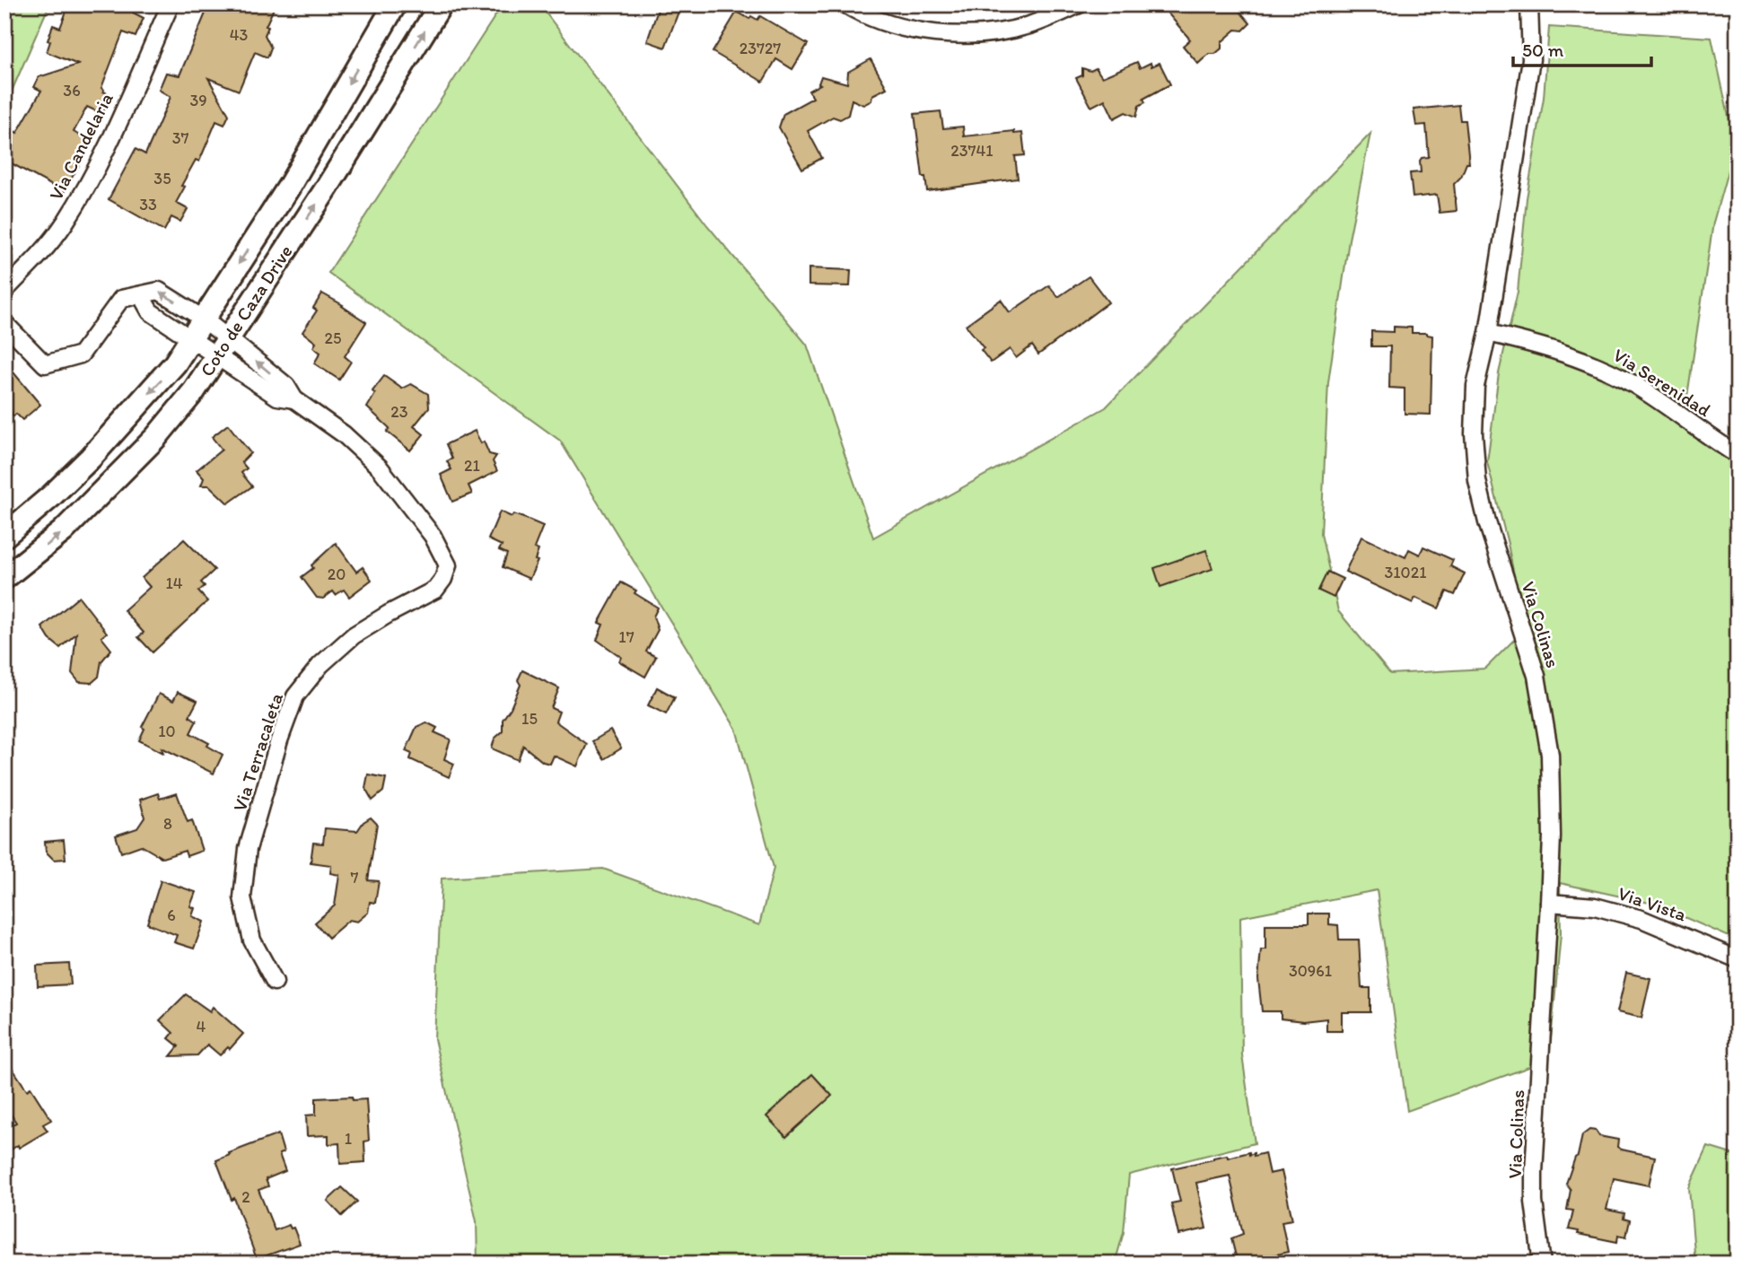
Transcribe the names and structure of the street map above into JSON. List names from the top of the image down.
{
  "streets": {
    "main road": ["Coto de Caza Drive"],
    "street": [
      "Via Candelaria",
      "Via Serenidad",
      "Via Colinas",
      "Via Terracaleta",
      "Via Vista"
    ]
  },
  "crossings": [
    ["Coto de Caza Drive", "Via Terracaleta"],
    ["Via Serenidad", "Via Colinas"],
    ["Via Colinas", "Via Vista"]
  ],
  "house_numbers": [
    "43",
    "23727",
    "36",
    "39",
    "37",
    "23741",
    "35",
    "33",
    "25",
    "23",
    "21",
    "31021",
    "20",
    "14",
    "17",
    "15",
    "10",
    "8",
    "7",
    "6",
    "30961",
    "4",
    "1",
    "2"
  ],
  "scale_bar": "50 m"
}
